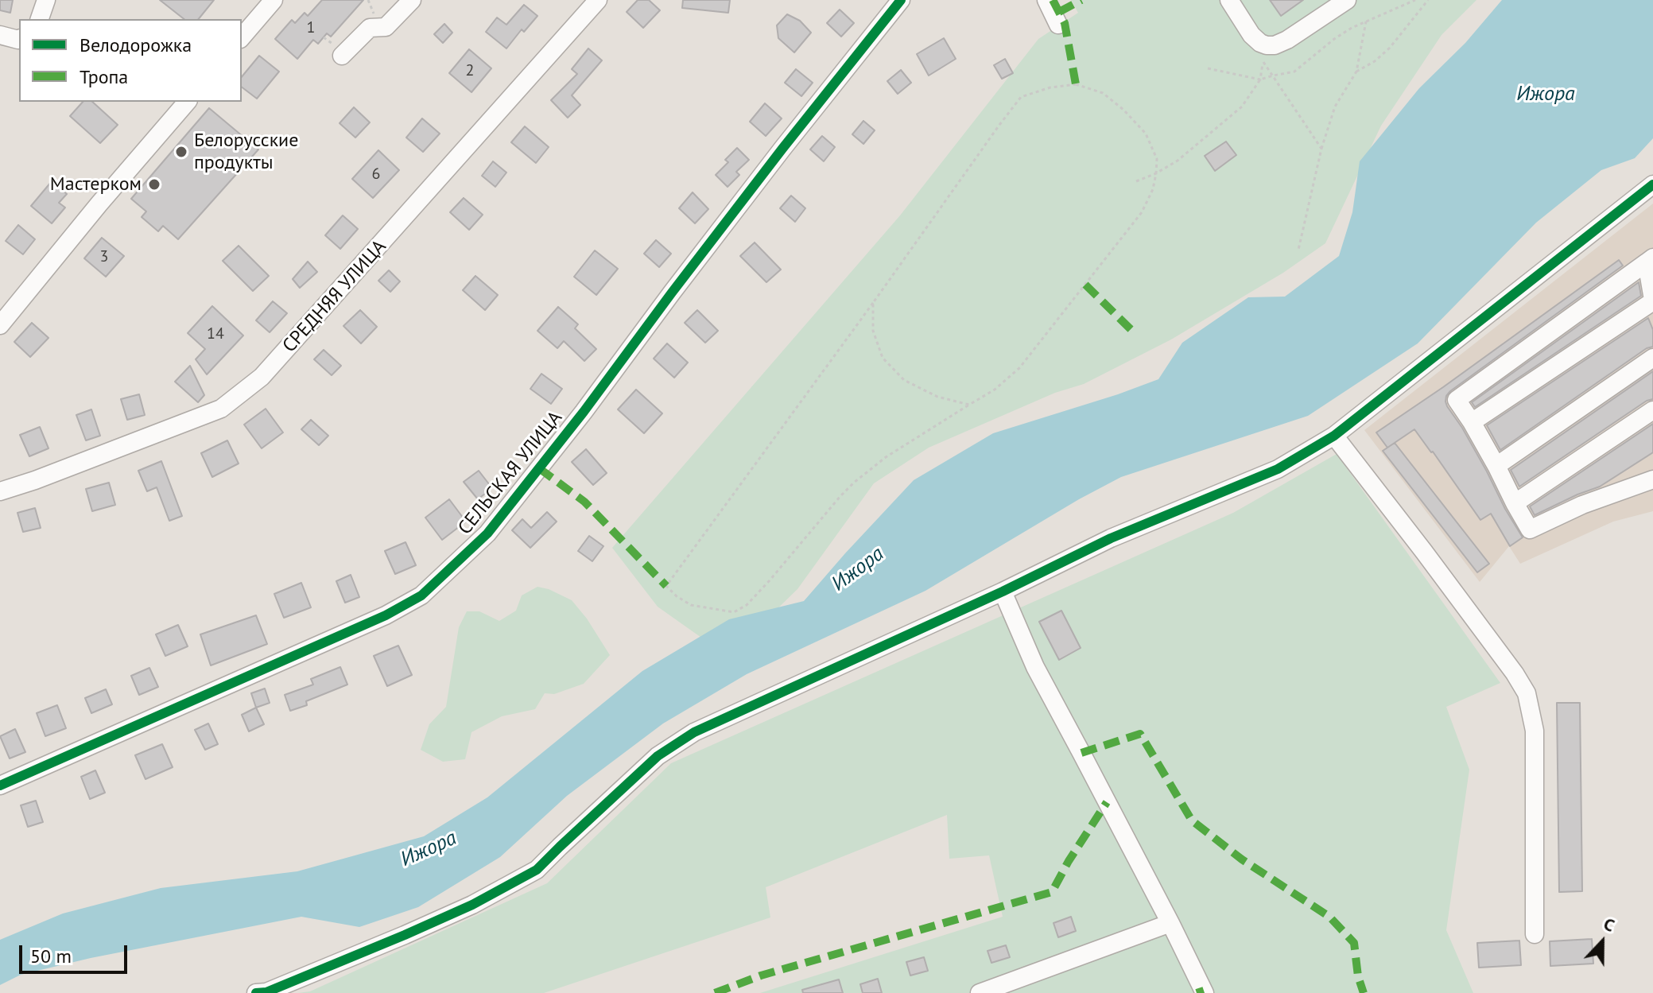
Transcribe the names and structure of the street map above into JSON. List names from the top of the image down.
{
  "streets": {
    "street": ["СРЕДНЯЯ УЛИЦА", "СЕЛЬСКАЯ УЛИЦА"]
  },
  "water": ["Ижора"],
  "places": ["Белорусские продукты", "Мастерком"],
  "house_numbers": [
    "1",
    "2",
    "6",
    "3",
    "14"
  ],
  "legend": ["Велодорожка", "Тропа"],
  "scale_bar": "50 m",
  "north": "top"
}
